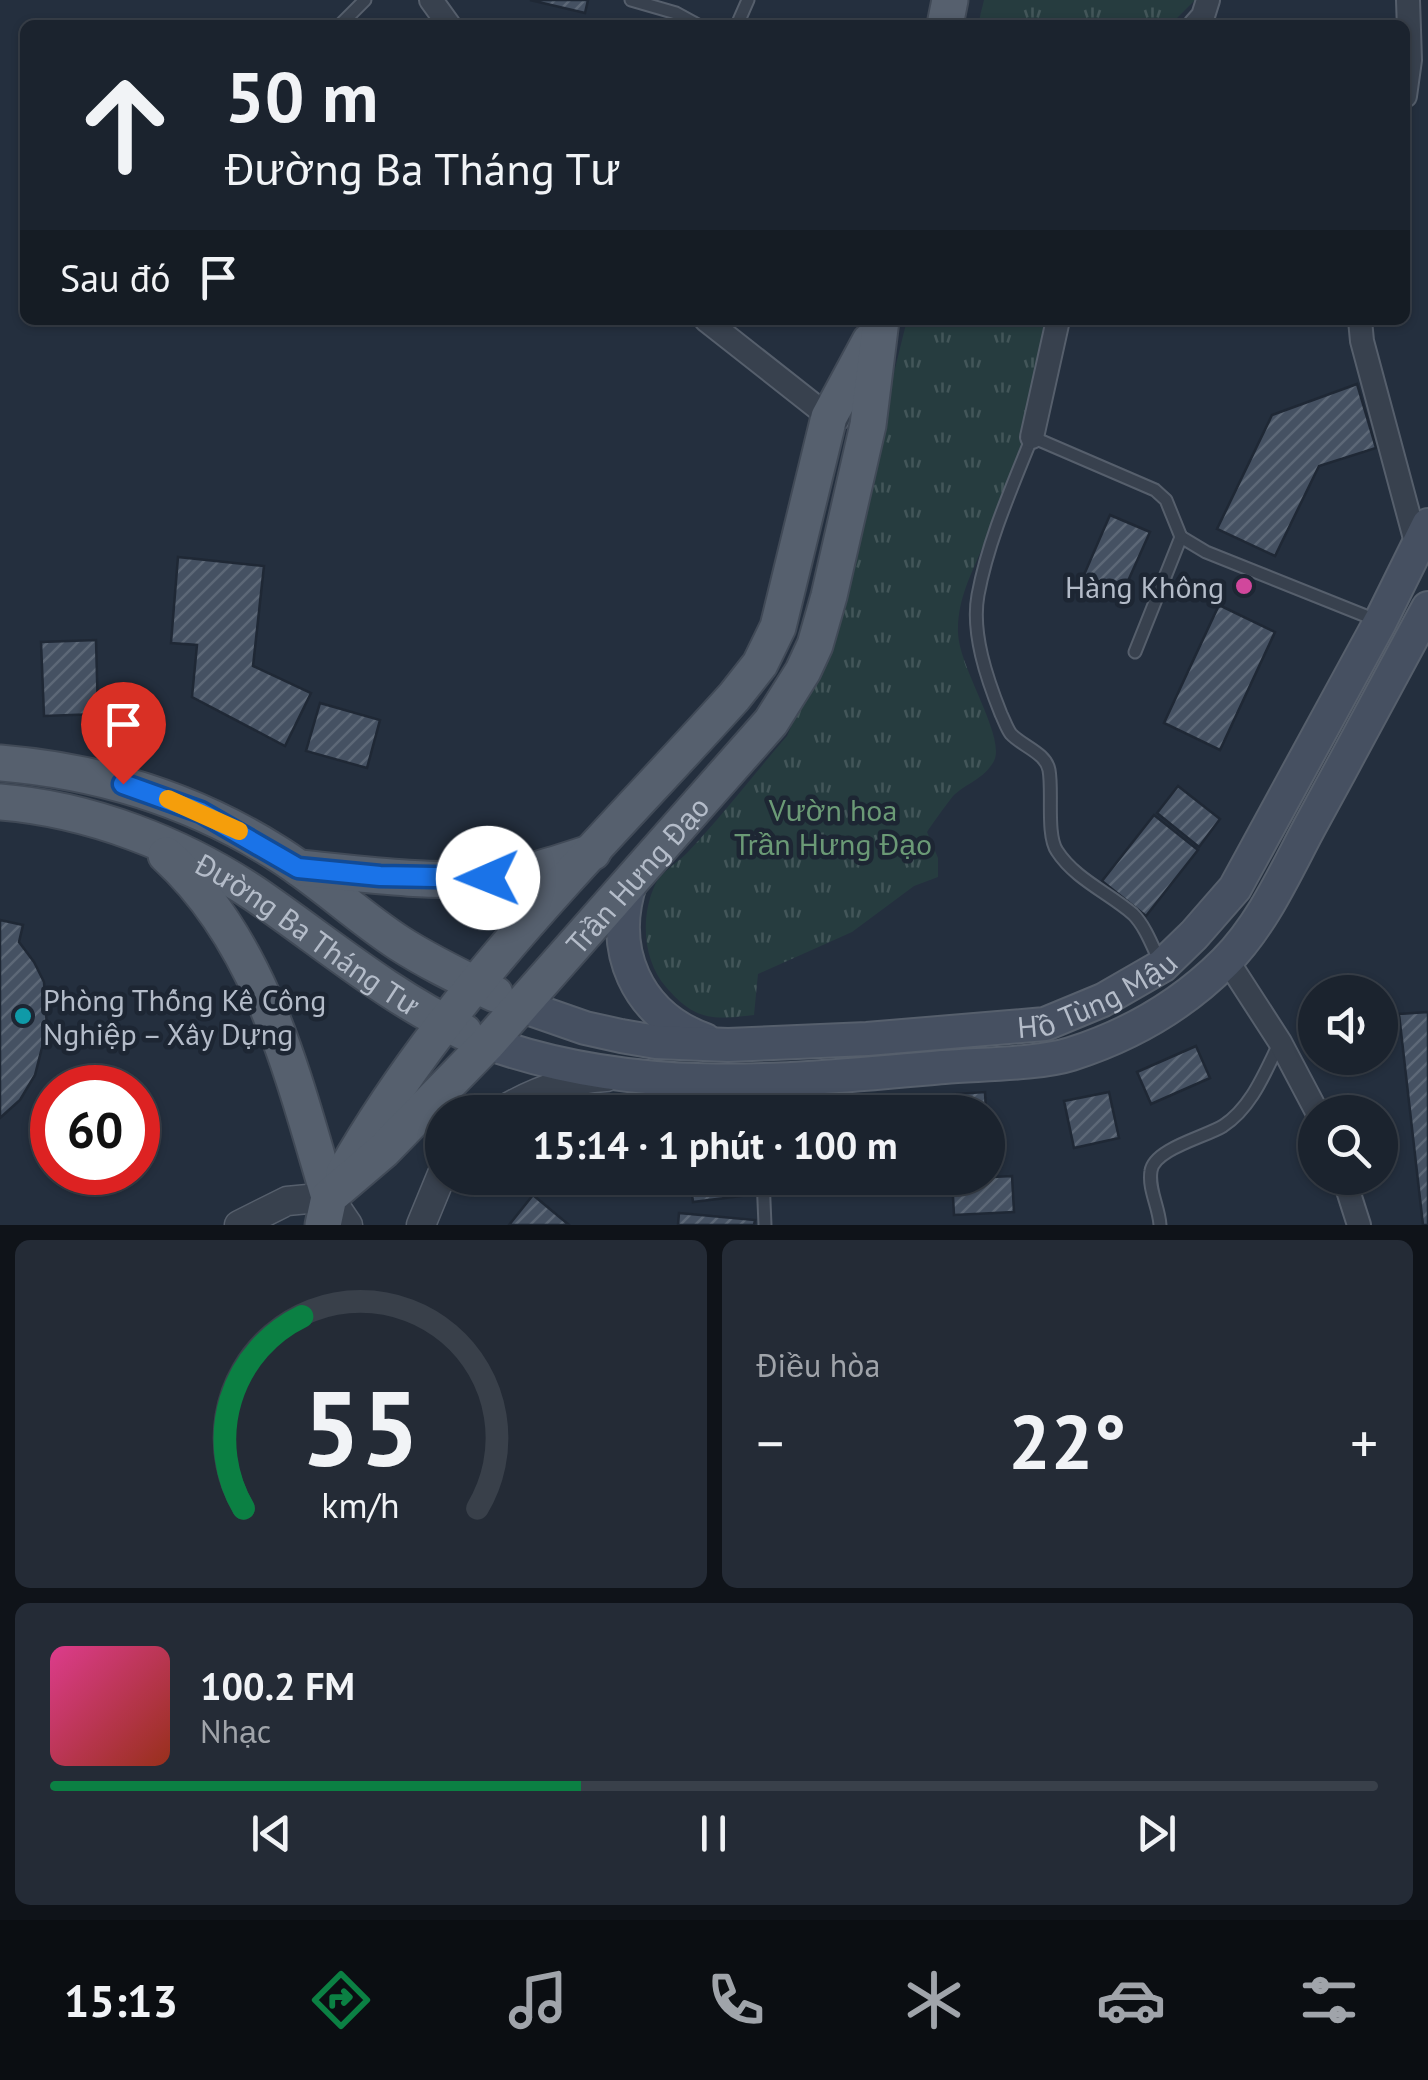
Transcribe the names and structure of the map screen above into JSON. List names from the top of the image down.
{
  "streets": {
    "main road": ["Trần Hưng Đạo", "Đường Ba Tháng Tư", "Hồ Tùng Mậu"]
  },
  "crossings": [
    ["Trần Hưng Đạo", "Đường Ba Tháng Tư"],
    ["Trần Hưng Đạo", "Hồ Tùng Mậu"],
    ["Đường Ba Tháng Tư", "Hồ Tùng Mậu"]
  ],
  "parks": ["Vườn hoa Trần Hưng Đạo"],
  "places": ["Hàng Không", "Phòng Thống Kê Công Nghiệp – Xây Dựng"],
  "page": {
    "turn": ["50 m", "Đường Ba Tháng Tư"],
    "then": "Sau đó",
    "limit": "60",
    "trip": "15:14 · 1 phút · 100 m",
    "tile": "Điều hòa",
    "heat": ["−", "22°", "+"],
    "song": ["100.2 FM", "Nhạc"],
    "tabs": "15:13",
    "gauge": ["55", "km/h"]
  }
}
